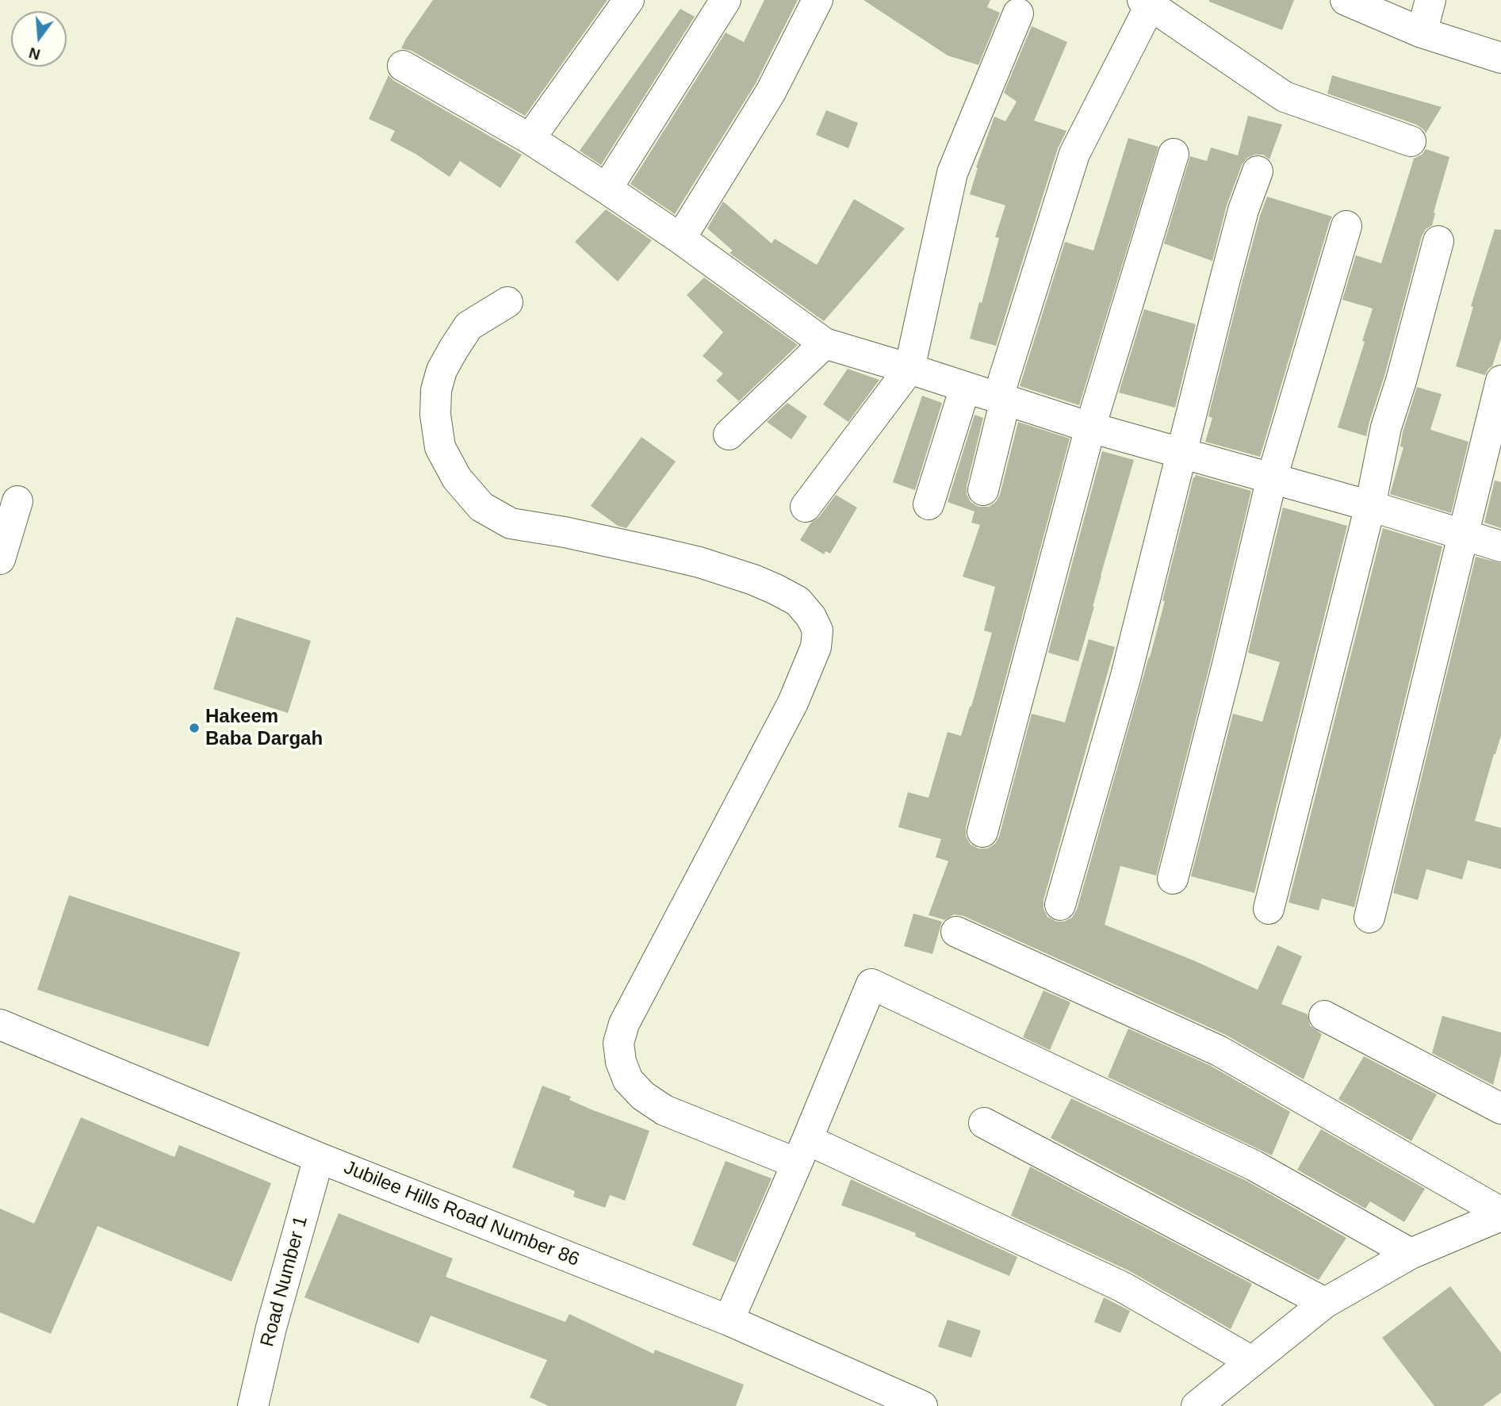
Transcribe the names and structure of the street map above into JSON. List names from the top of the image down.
{
  "streets": {
    "street": ["Jubilee Hills Road Number 86", "Road Number 1"]
  },
  "crossings": [
    ["Jubilee Hills Road Number 86", "Road Number 1"]
  ],
  "places": ["Hakeem Baba Dargah"],
  "north": "bottom"
}
